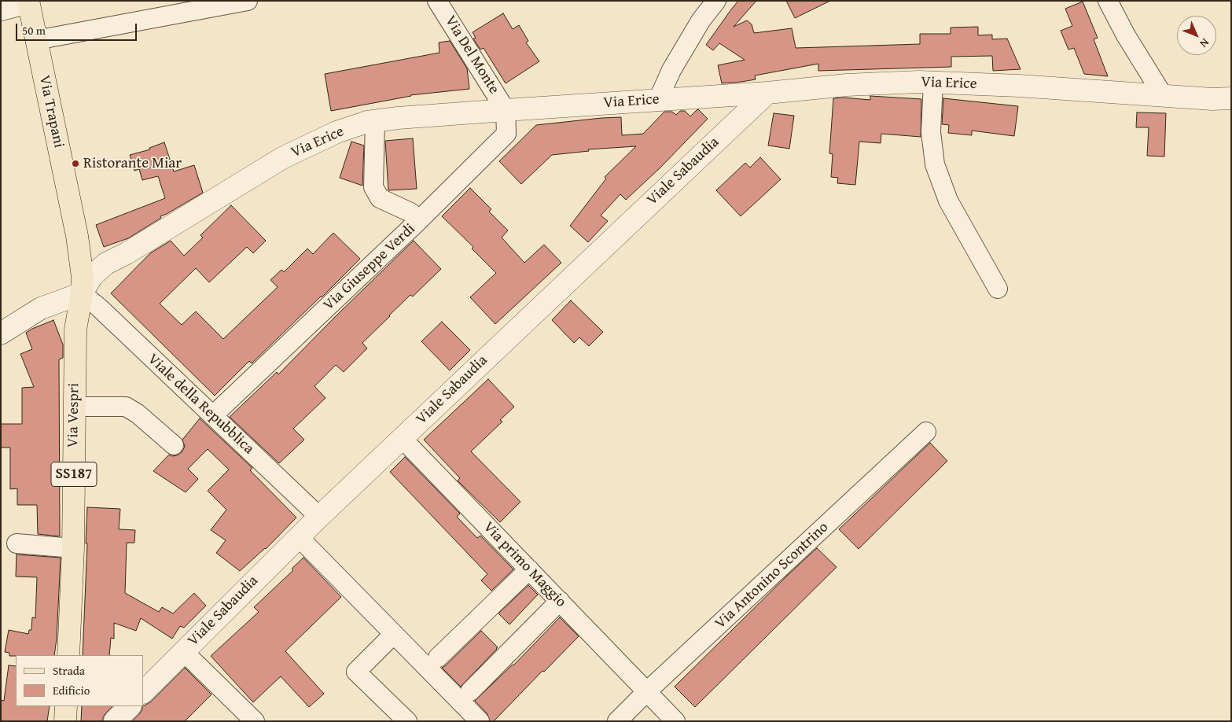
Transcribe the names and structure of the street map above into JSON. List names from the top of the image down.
{
  "streets": {
    "main road": ["Via Trapani", "Via Vespri", "SS187"],
    "street": [
      "Via Del Monte",
      "Via Erice",
      "Viale Sabaudia",
      "Via Giuseppe Verdi",
      "Viale della Repubblica",
      "Via primo Maggio",
      "Via Antonino Scontrino"
    ]
  },
  "crossings": [
    ["Via Del Monte", "Via Erice"],
    ["Via Del Monte", "Via Giuseppe Verdi"],
    ["Via Erice", "Via Trapani"],
    ["Via Erice", "Viale Sabaudia"],
    ["Via Erice", "Via Giuseppe Verdi"],
    ["Via Erice", "Viale della Repubblica"],
    ["Via Erice", "Via Vespri"],
    ["Via Trapani", "Viale della Repubblica"],
    ["Via Trapani", "Via Vespri"],
    ["Viale Sabaudia", "Viale della Repubblica"],
    ["Viale Sabaudia", "Via primo Maggio"],
    ["Via Giuseppe Verdi", "Viale della Repubblica"],
    ["Viale della Repubblica", "Via Vespri"],
    ["Via primo Maggio", "Via Antonino Scontrino"]
  ],
  "places": ["Ristorante Miar"],
  "legend": ["Strada", "Edificio"],
  "scale_bar": "50 m",
  "north": "bottom right"
}
